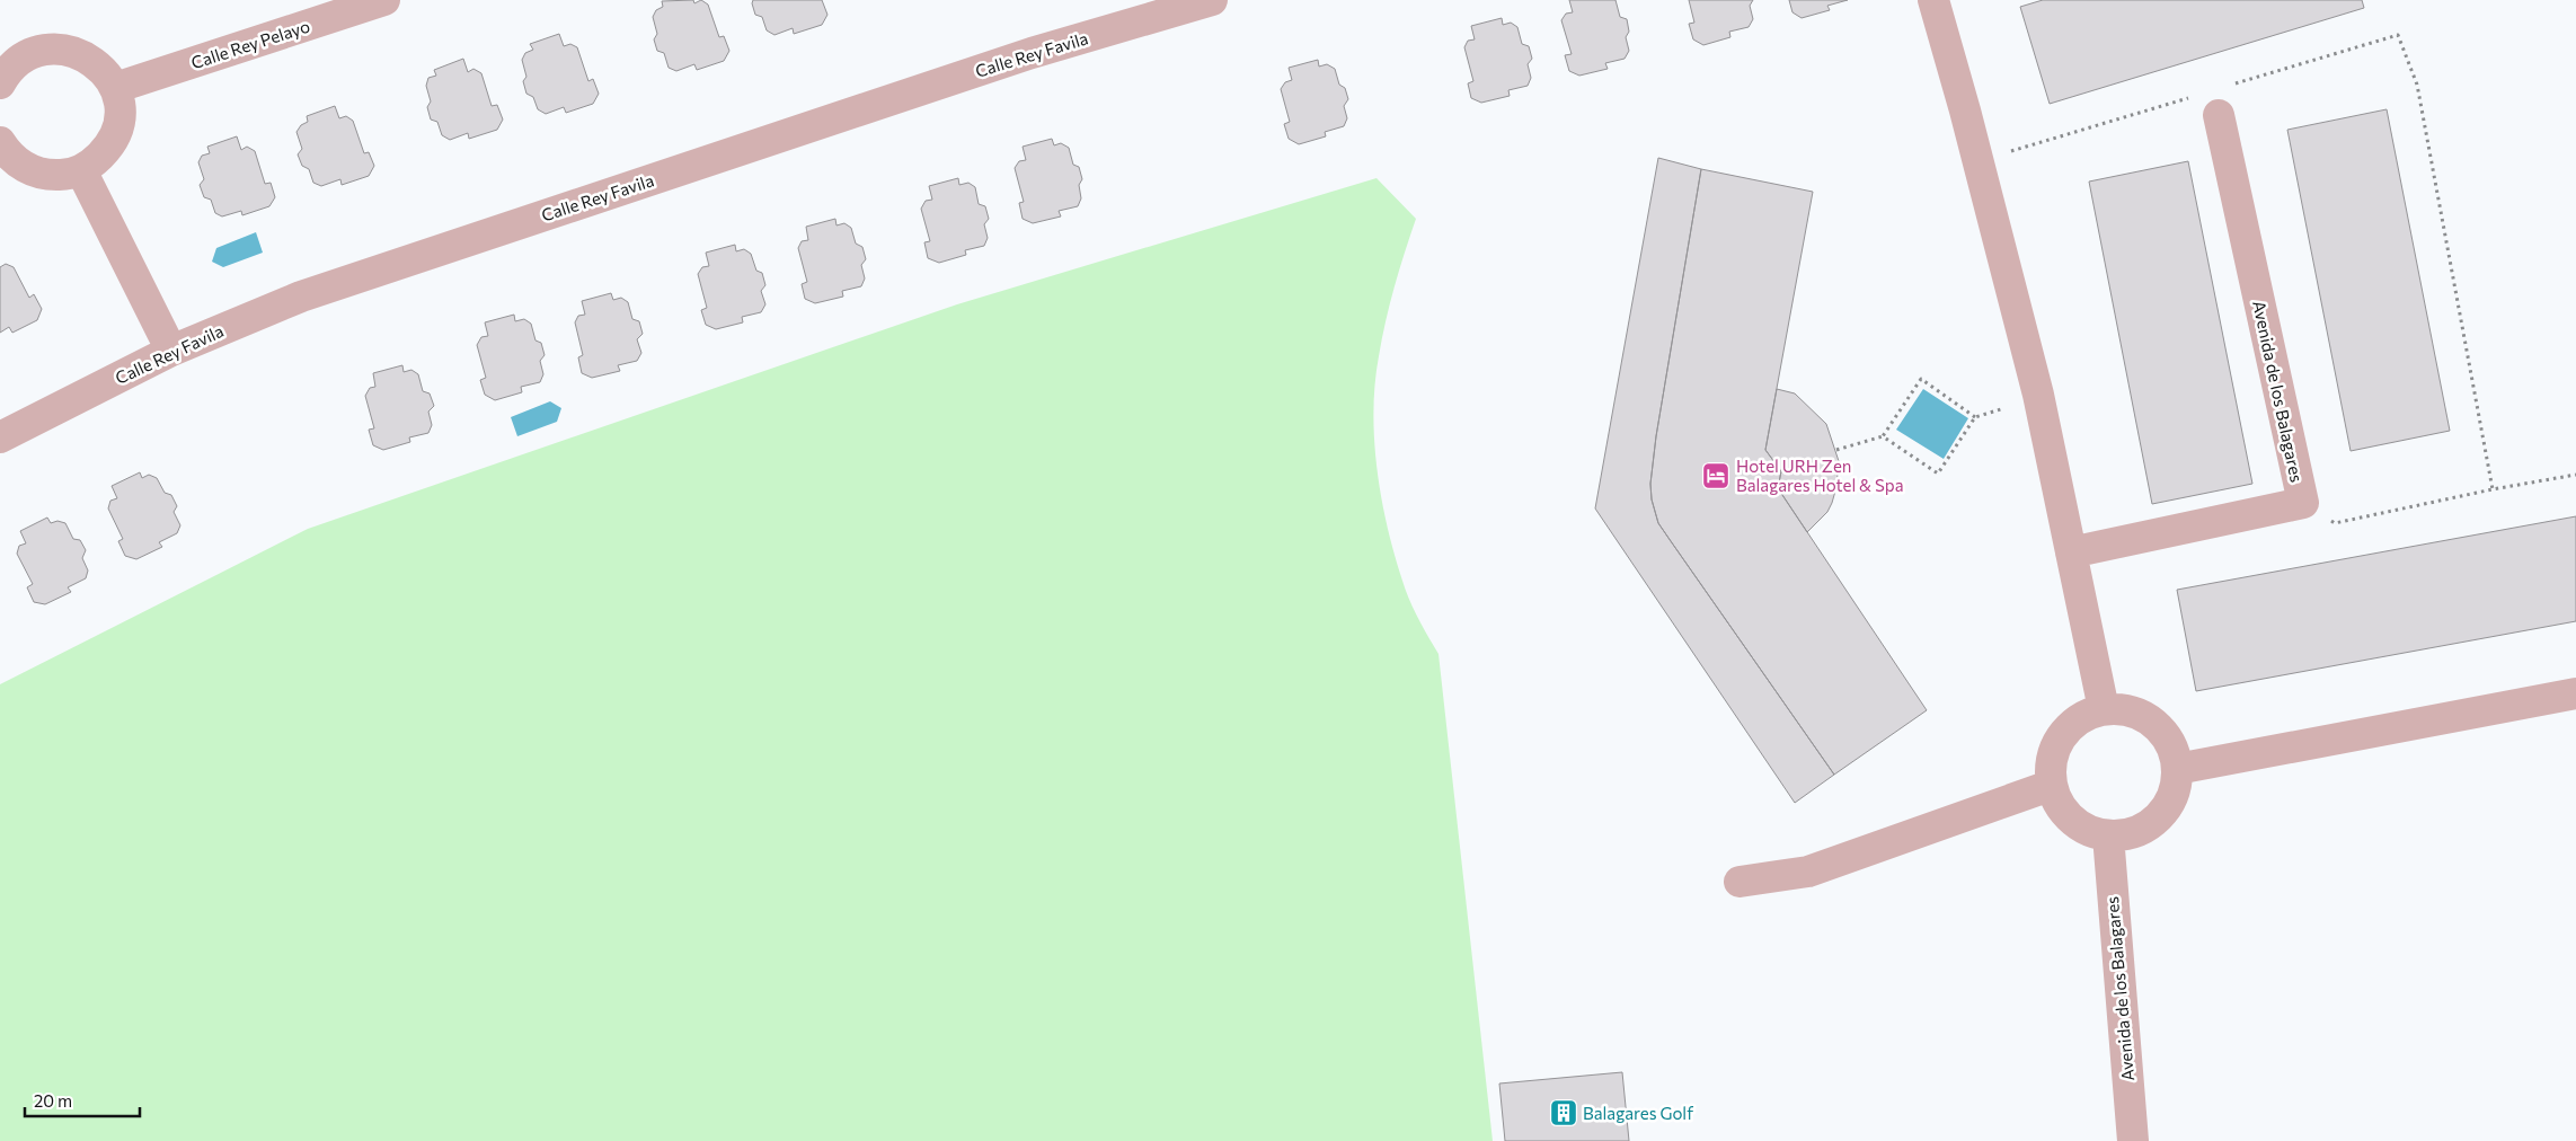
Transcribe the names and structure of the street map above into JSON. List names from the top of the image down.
{
  "streets": {
    "street": ["Calle Rey Pelayo", "Calle Rey Favila", "Avenida de los Balagares"]
  },
  "places": {
    "hotel": ["Hotel URH Zen Balagares Hotel & Spa"],
    "building": ["Balagares Golf"]
  },
  "scale_bar": "20 m"
}
